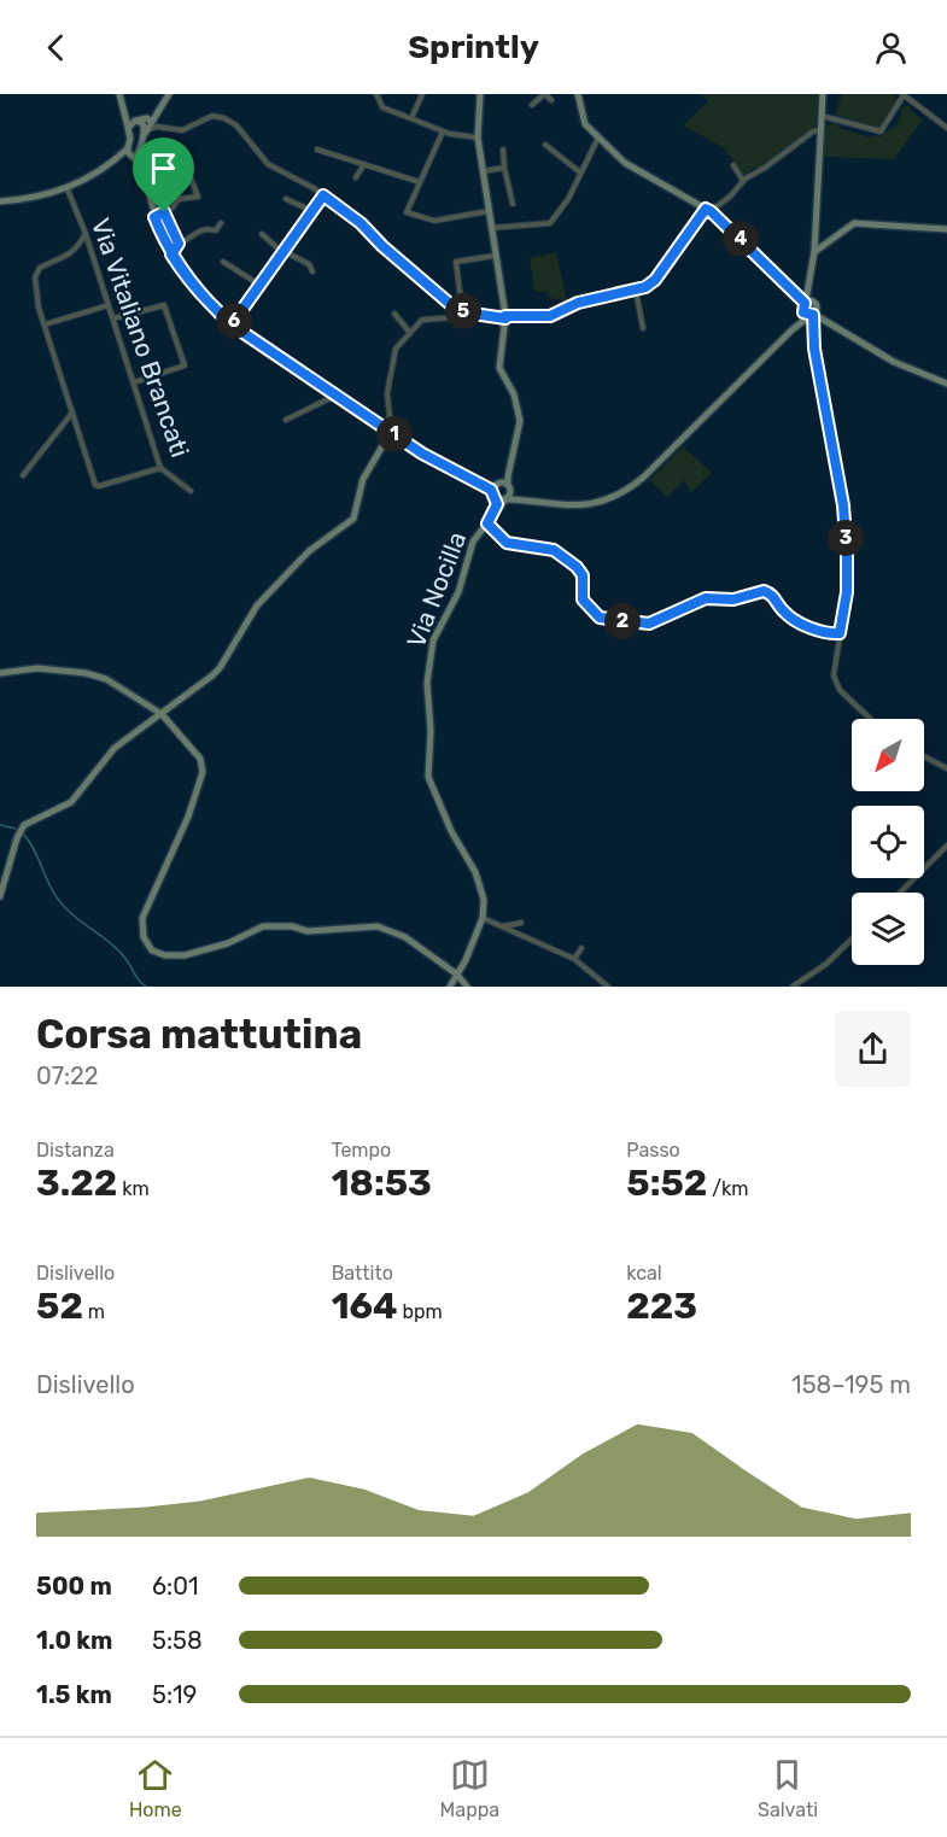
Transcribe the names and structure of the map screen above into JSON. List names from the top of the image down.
{
  "streets": {
    "street": ["Via Vitaliano Brancati", "Via Nocilla"]
  },
  "north": "bottom left",
  "page": {
    "header": "Sprintly",
    "pins": [
      "4",
      "5",
      "6",
      "1",
      "3",
      "2"
    ],
    "heading": ["Corsa mattutina", "07:22"],
    "stats": [
      ["Distanza", "3.22 km"],
      ["Tempo", "18:53"],
      ["Passo", "5:52 /km"],
      ["Dislivello", "52 m"],
      ["Battito", "164 bpm"],
      ["kcal", "223"]
    ],
    "chart": ["Dislivello", "158–195 m"],
    "list": [
      {
        "name": "500 m",
        "note": "6:01"
      },
      {
        "name": "1.0 km",
        "note": "5:58"
      },
      {
        "name": "1.5 km",
        "note": "5:19"
      }
    ],
    "tabs": ["Home", "Mappa", "Salvati"]
  }
}
